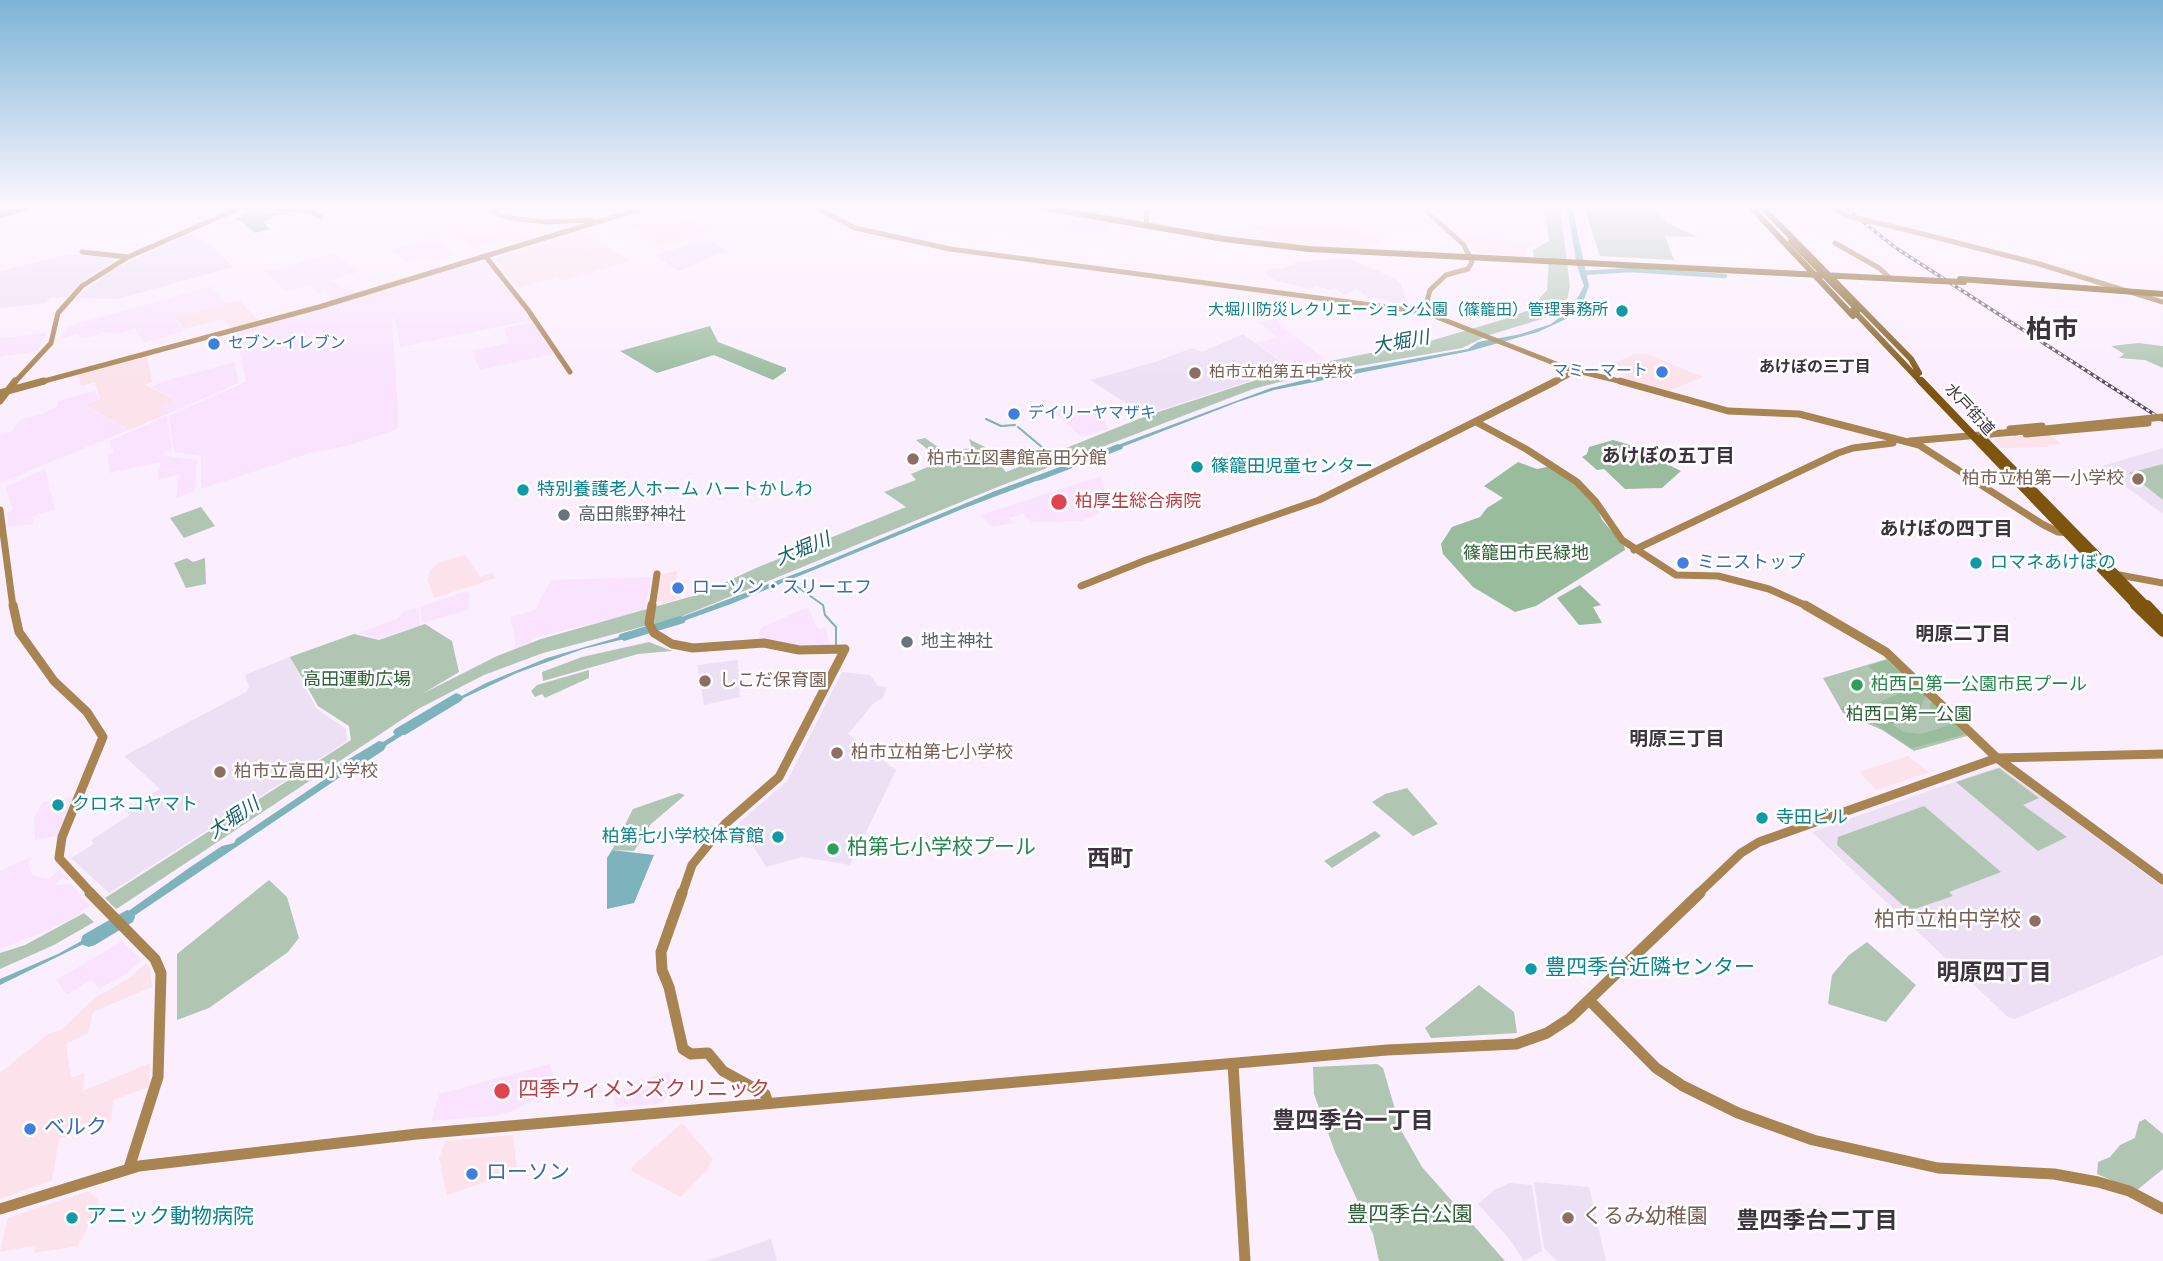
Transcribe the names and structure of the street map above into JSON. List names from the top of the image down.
{
  "streets": {
    "highway": ["水戸街道"]
  },
  "districts": [
    "柏市",
    "あけぼの三丁目",
    "あけぼの五丁目",
    "あけぼの四丁目",
    "明原二丁目",
    "明原三丁目",
    "西町",
    "明原四丁目",
    "豊四季台一丁目",
    "豊四季台二丁目"
  ],
  "water": ["大堀川"],
  "parks": [
    "篠籠田市民緑地",
    "高田運動広場",
    "柏西口第一公園",
    "豊四季台公園"
  ],
  "places": [
    "大堀川防災レクリエーション公園（篠籠田）管理事務所",
    "セブン-イレブン",
    "マミーマート",
    "柏市立柏第五中学校",
    "デイリーヤマザキ",
    "柏市立図書館高田分館",
    "篠籠田児童センター",
    "柏市立柏第一小学校",
    "特別養護老人ホーム ハートかしわ",
    "柏厚生総合病院",
    "高田熊野神社",
    "ミニストップ",
    "ロマネあけぼの",
    "ローソン・スリーエフ",
    "地主神社",
    "しこだ保育園",
    "柏西口第一公園市民プール",
    "柏市立柏第七小学校",
    "柏市立高田小学校",
    "クロネコヤマト",
    "寺田ビル",
    "柏第七小学校体育館",
    "柏第七小学校プール",
    "柏市立柏中学校",
    "豊四季台近隣センター",
    "四季ウィメンズクリニック",
    "ベルク",
    "ローソン",
    "アニック動物病院",
    "くるみ幼稚園"
  ]
}
